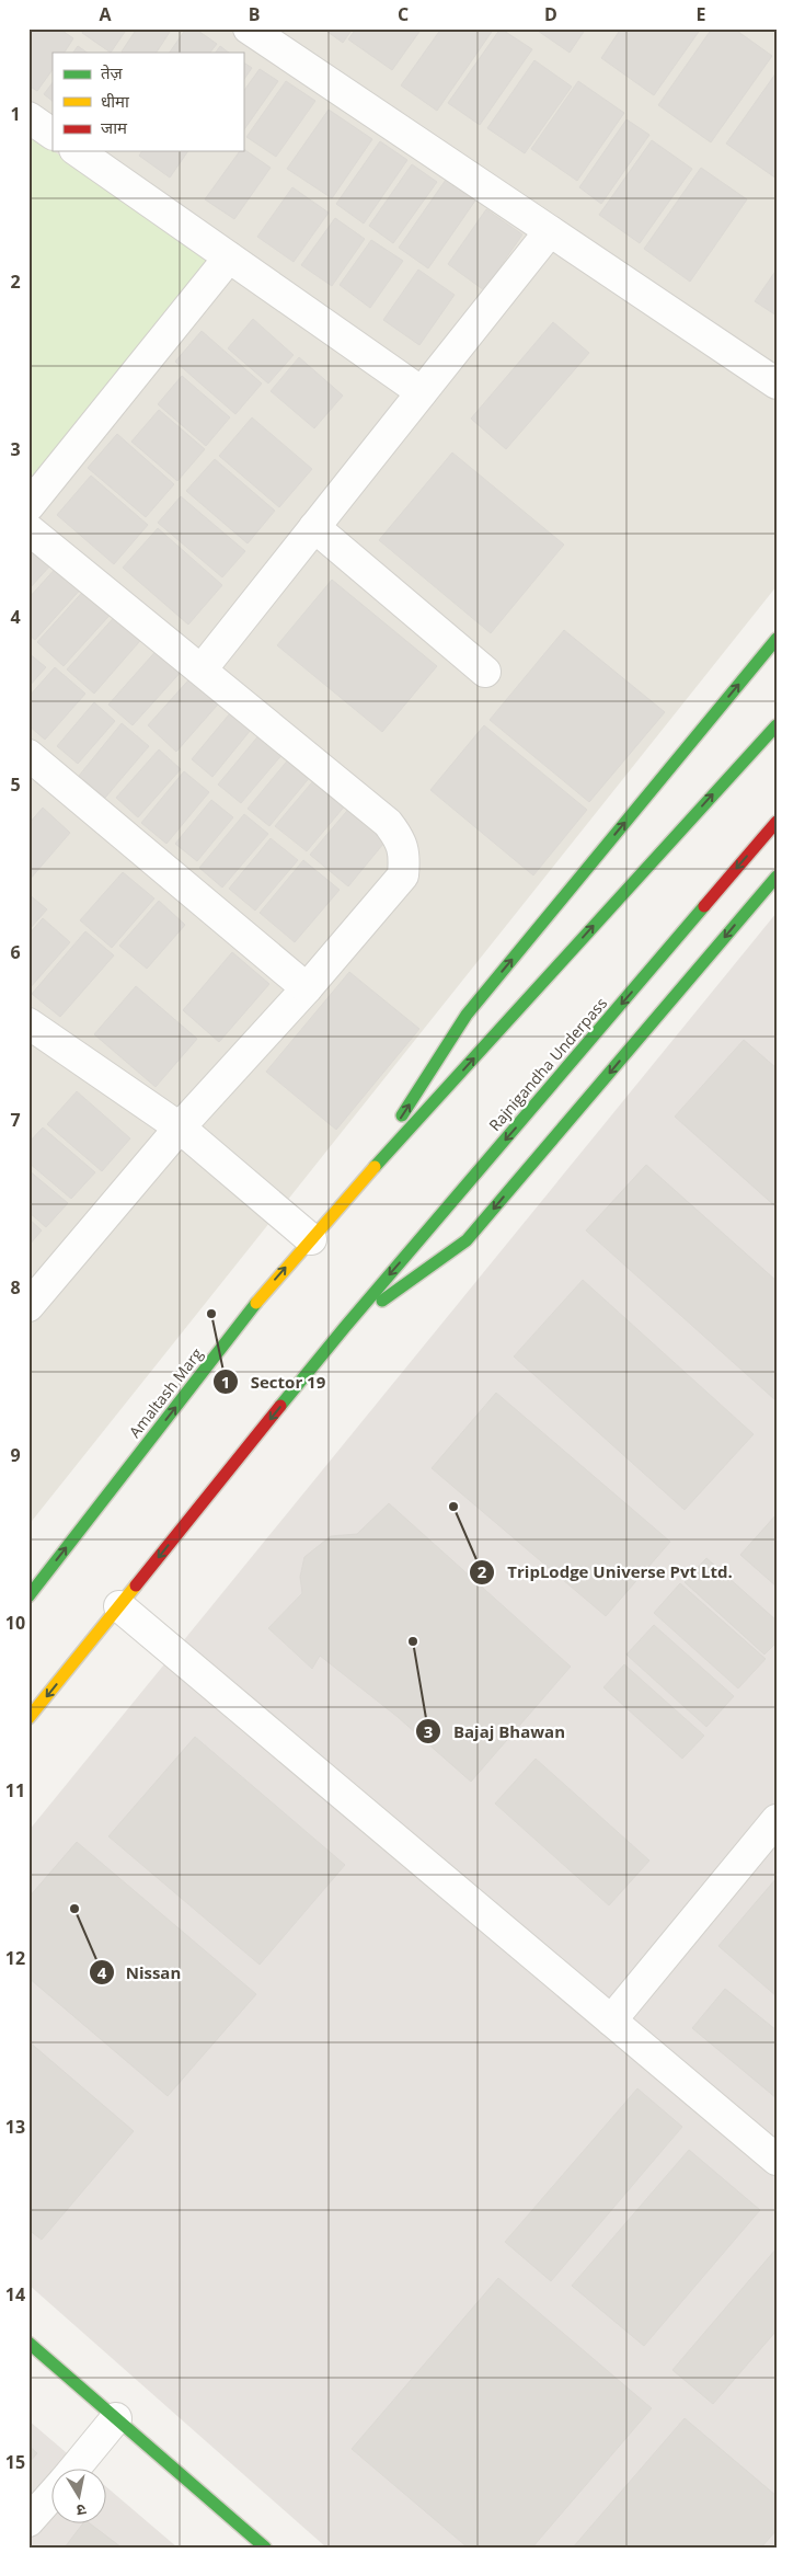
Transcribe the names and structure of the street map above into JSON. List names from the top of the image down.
{
  "streets": {
    "main road": ["Rajnigandha Underpass", "Amaltash Marg"]
  },
  "places": [
    "Sector 19",
    "TripLodge Universe Pvt Ltd.",
    "Bajaj Bhawan",
    "Nissan"
  ],
  "legend": ["तेज़", "धीमा", "जाम"],
  "north": "bottom",
  "grid": {
    "columns": [
      "A",
      "B",
      "C",
      "D",
      "E"
    ],
    "rows": [
      "1",
      "2",
      "3",
      "4",
      "5",
      "6",
      "7",
      "8",
      "9",
      "10",
      "11",
      "12",
      "13",
      "14",
      "15"
    ]
  }
}
